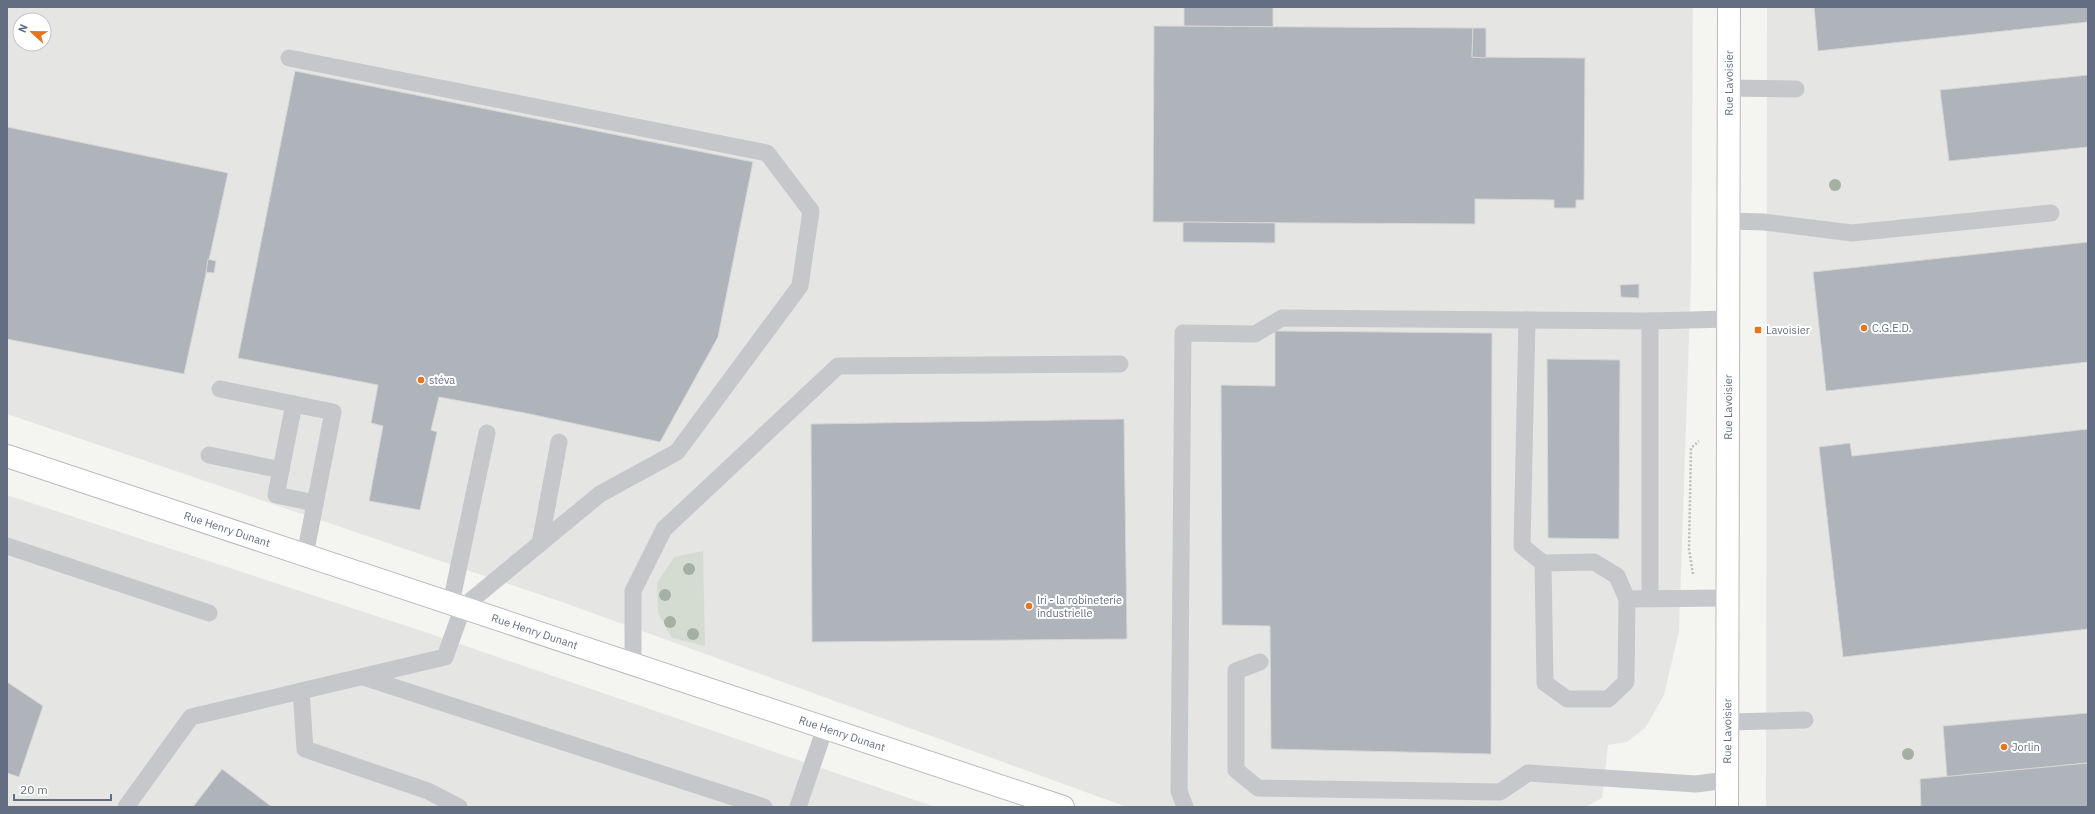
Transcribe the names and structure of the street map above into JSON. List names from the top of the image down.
{
  "streets": {
    "street": ["Rue Lavoisier", "Rue Henry Dunant"]
  },
  "places": {
    "other": [
      "C.G.E.D.",
      "stéva",
      "lri - la robineterie industrielle",
      "Jorlin"
    ],
    "transit": ["Lavoisier"]
  },
  "scale_bar": "20 m",
  "north": "left"
}
